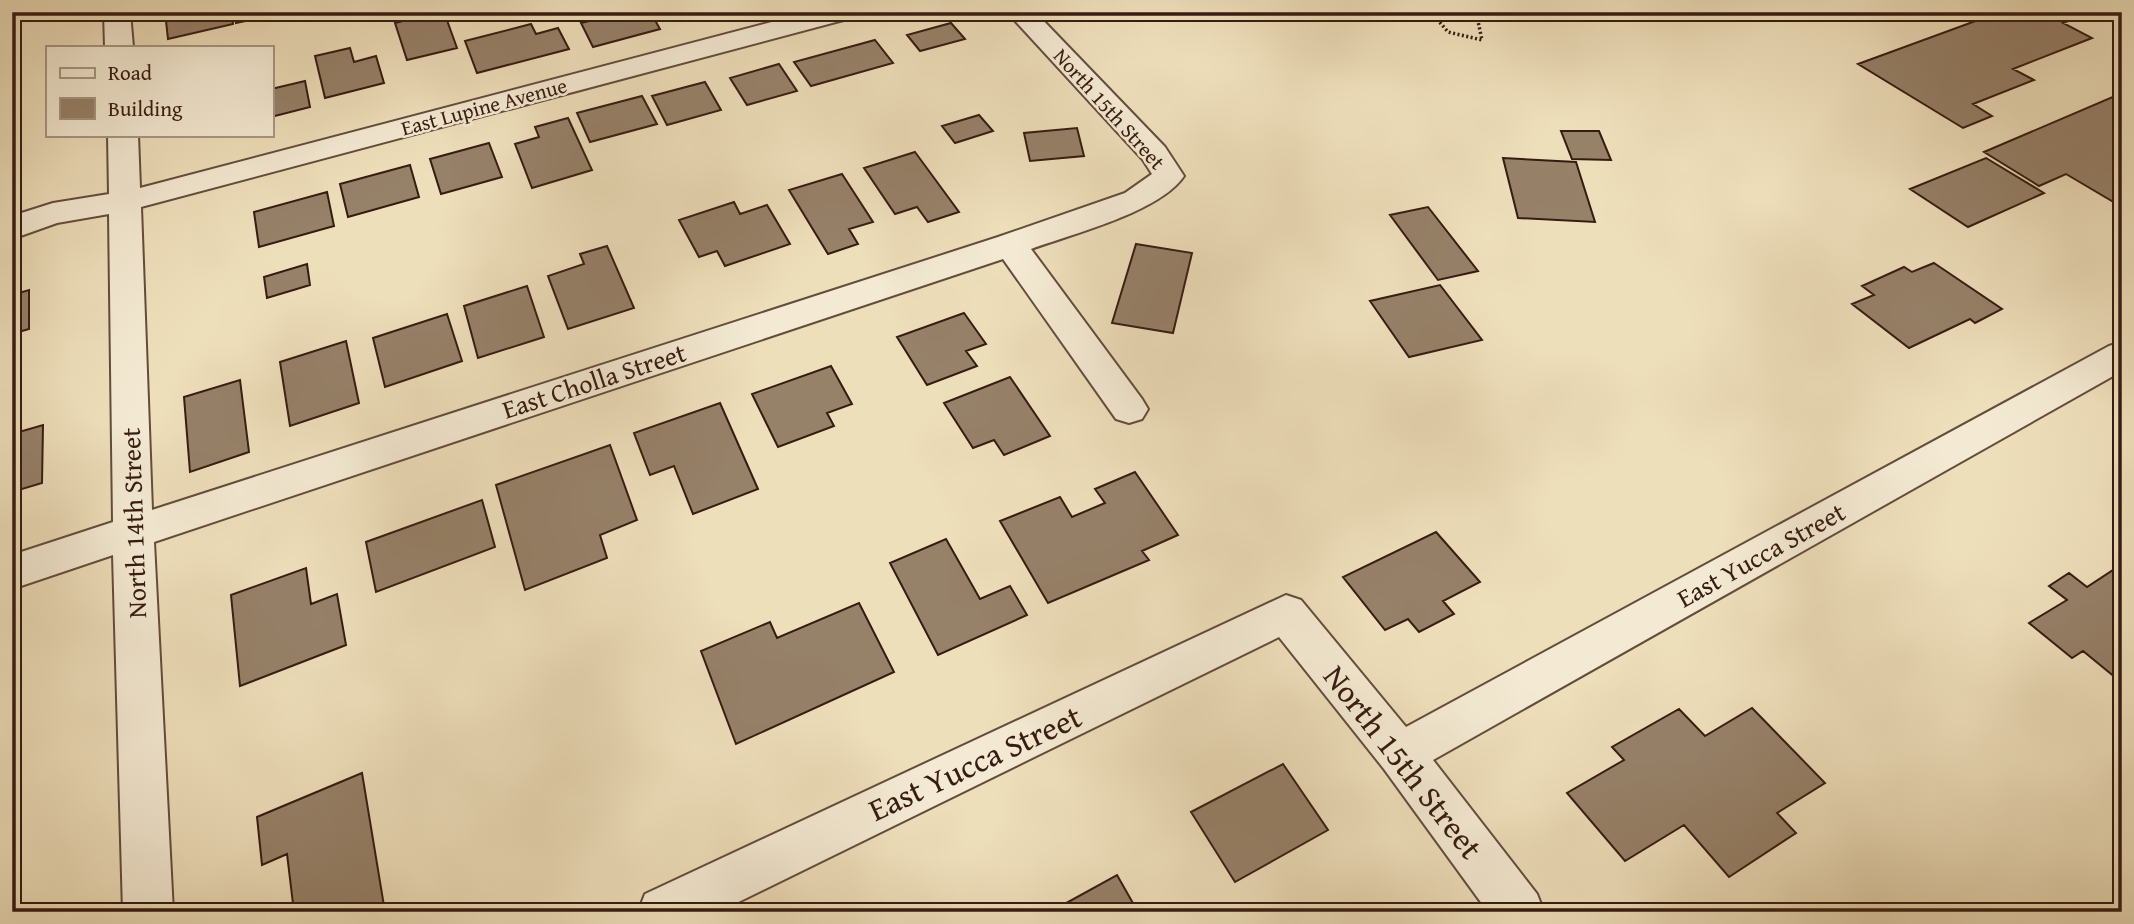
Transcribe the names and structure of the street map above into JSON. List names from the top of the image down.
{
  "streets": {
    "street": [
      "East Lupine Avenue",
      "North 15th Street",
      "East Cholla Street",
      "North 14th Street",
      "East Yucca Street"
    ]
  },
  "crossings": [
    ["East Lupine Avenue", "North 14th Street"],
    ["North 15th Street", "East Cholla Street"],
    ["North 15th Street", "East Yucca Street"],
    ["East Cholla Street", "North 14th Street"]
  ],
  "legend": ["Road", "Building"]
}
